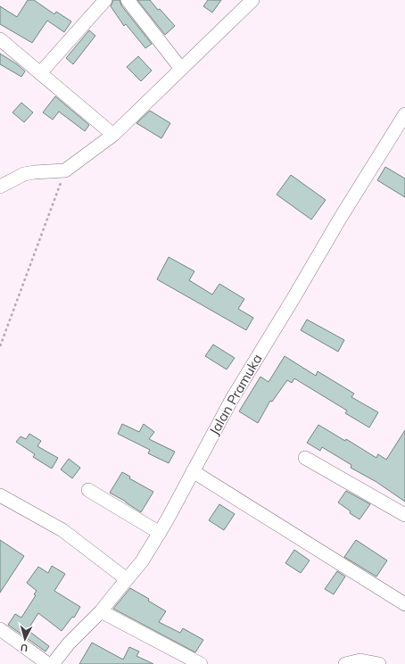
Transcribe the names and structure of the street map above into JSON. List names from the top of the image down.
{
  "streets": {
    "street": ["Jalan Pramuka"]
  },
  "north": "bottom"
}
